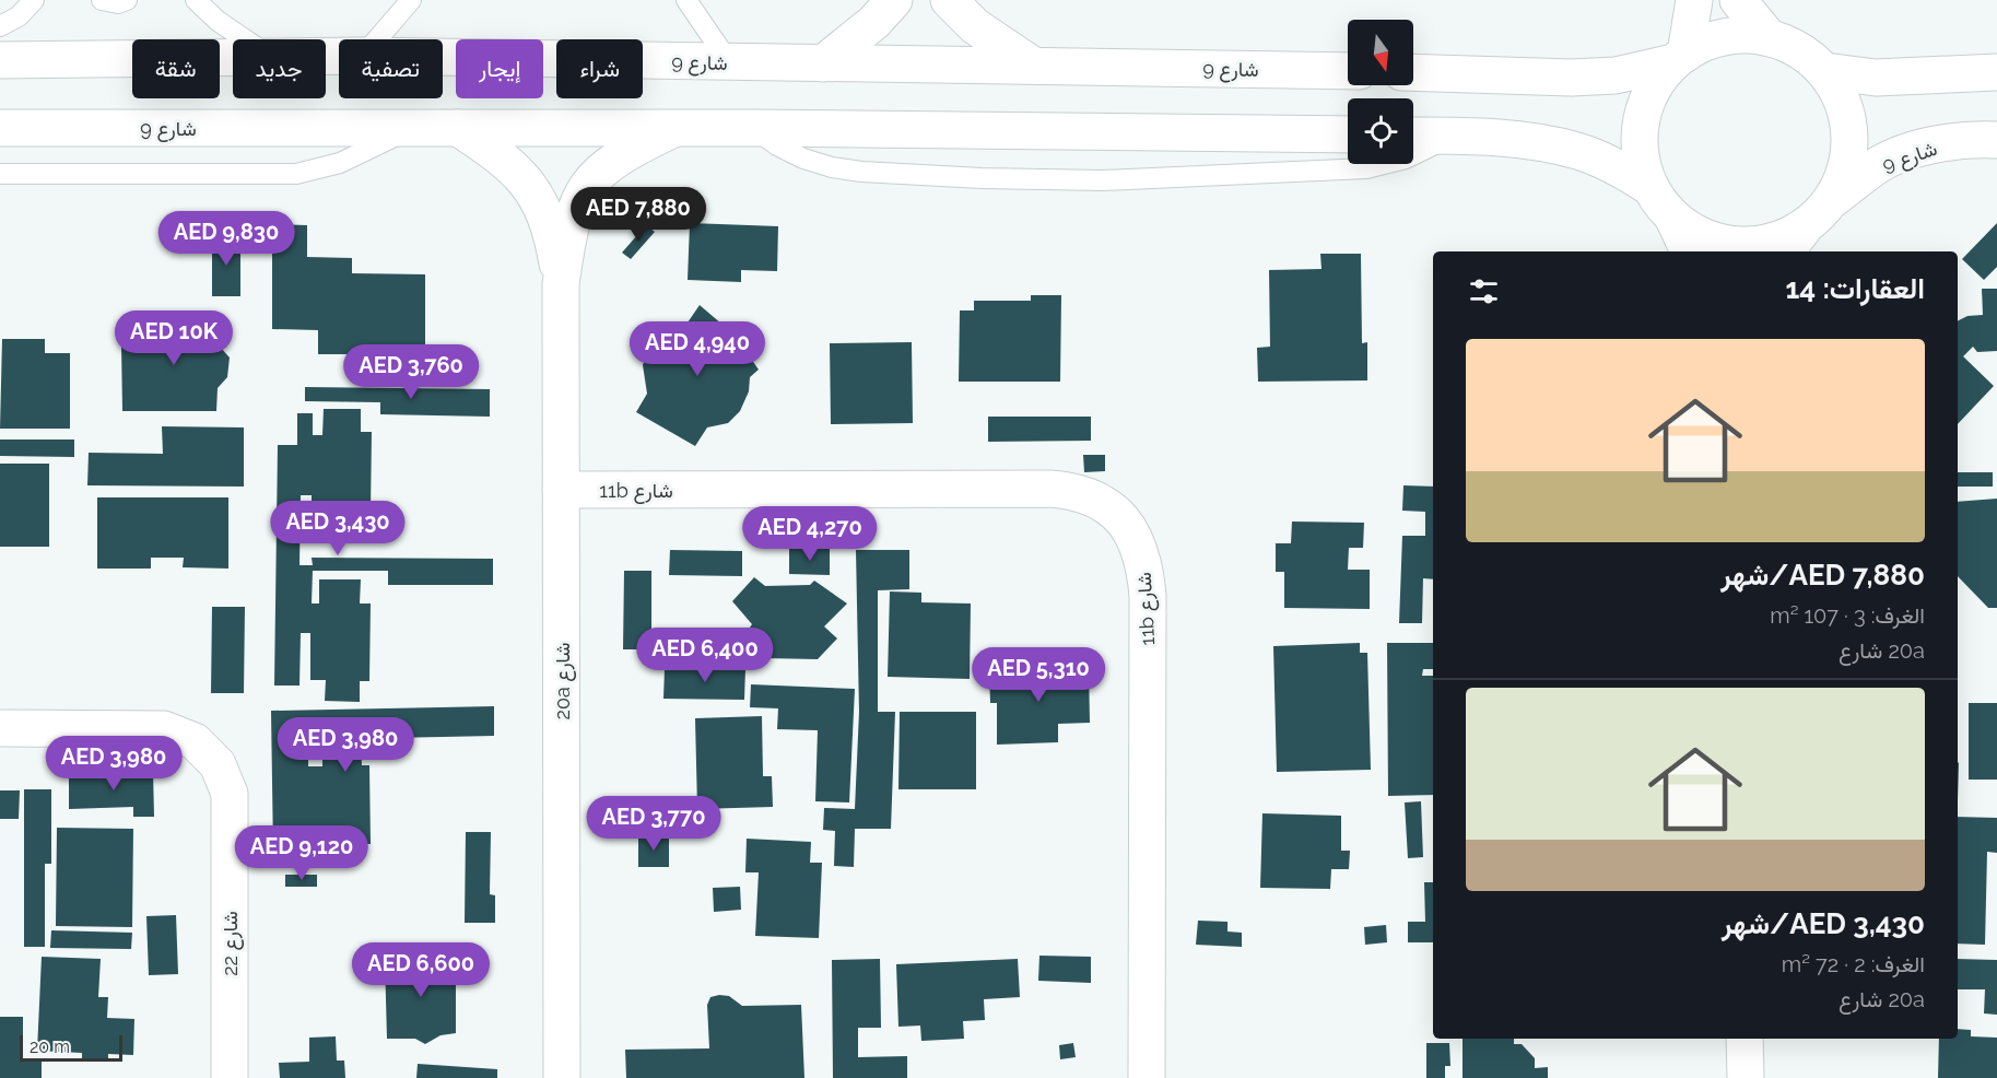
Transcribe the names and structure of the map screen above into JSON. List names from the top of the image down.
{
  "streets": {
    "street": [
      "شارع 9",
      "11b شارع",
      "20a شارع",
      "شارع 22"
    ]
  },
  "crossings": [
    ["شارع 9", "20a شارع"],
    ["11b شارع", "20a شارع"]
  ],
  "scale_bar": "20 m",
  "north": "bottom",
  "page": {
    "chip": [
      "شراء",
      "إيجار",
      "تصفية",
      "جديد",
      "شقة"
    ],
    "price": [
      "AED 7,880",
      "AED 9,830",
      "AED 10K",
      "AED 4,940",
      "AED 3,760",
      "AED 3,430",
      "AED 4,270",
      "AED 6,400",
      "AED 5,310",
      "AED 3,980",
      "AED 3,980",
      "AED 3,770",
      "AED 9,120",
      "AED 6,600"
    ],
    "heading": "العقارات: 14",
    "list": [
      {
        "name": "AED 7,880/شهر",
        "note": "الغرف: 3 · 107 m² · 20a شارع"
      },
      {
        "name": "AED 3,430/شهر",
        "note": "الغرف: 2 · 72 m² · 20a شارع"
      }
    ],
    "scale": "20 m"
  }
}
